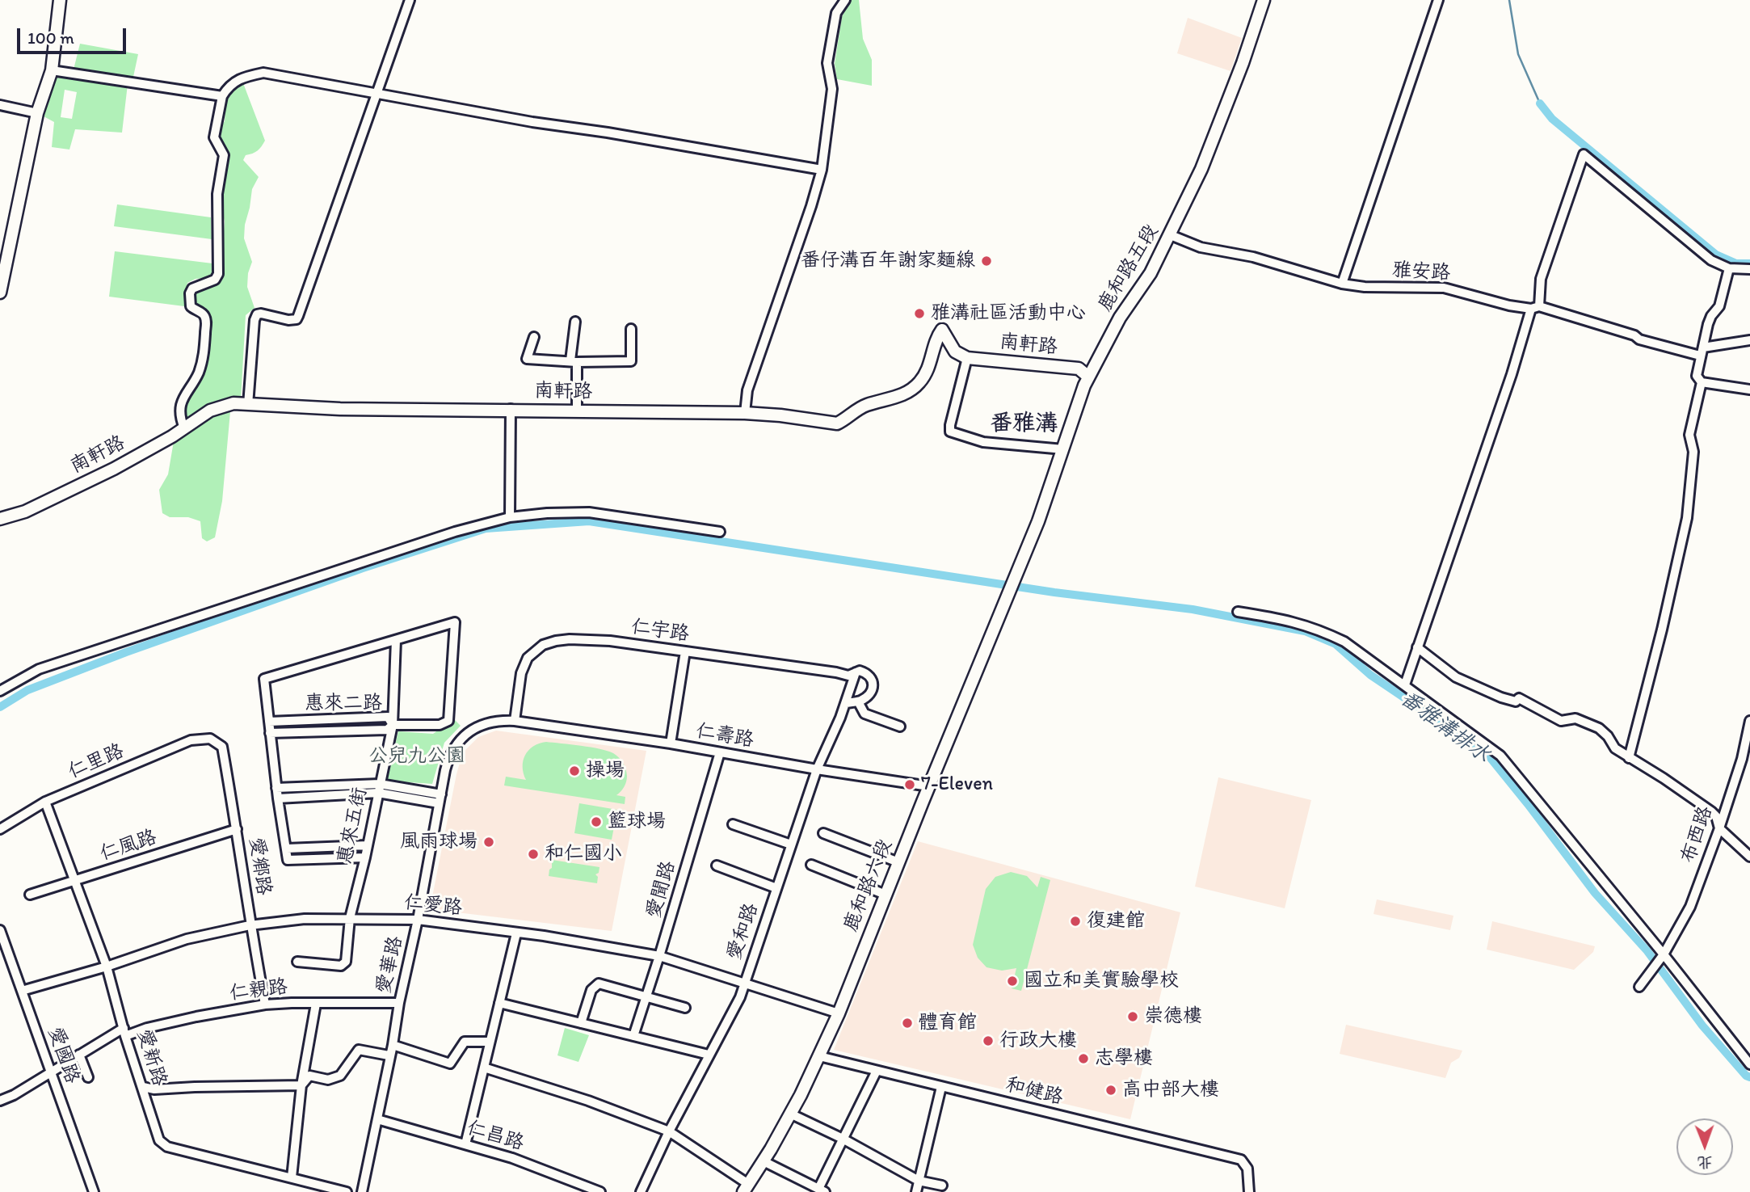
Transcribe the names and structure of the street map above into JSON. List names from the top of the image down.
{
  "streets": {
    "street": [
      "鹿和路五段",
      "雅安路",
      "南軒路",
      "仁宇路",
      "惠來二路",
      "仁壽路",
      "仁里路",
      "惠來五街",
      "布西路",
      "仁風路",
      "愛鄉路",
      "鹿和路六段",
      "愛聞路",
      "仁愛路",
      "愛和路",
      "愛華路",
      "仁親路",
      "愛國路",
      "愛新路",
      "和健路",
      "仁昌路"
    ]
  },
  "crossings": [
    ["鹿和路五段", "雅安路"],
    ["鹿和路五段", "南軒路"],
    ["鹿和路五段", "鹿和路六段"],
    ["仁宇路", "仁壽路"],
    ["仁宇路", "愛和路"],
    ["仁宇路", "愛華路"],
    ["惠來二路", "惠來五街"],
    ["仁壽路", "鹿和路六段"],
    ["仁壽路", "愛聞路"],
    ["仁壽路", "愛和路"],
    ["仁壽路", "愛華路"],
    ["仁里路", "愛鄉路"],
    ["仁里路", "愛新路"],
    ["惠來五街", "仁愛路"],
    ["仁風路", "愛鄉路"],
    ["仁風路", "愛新路"],
    ["愛鄉路", "仁愛路"],
    ["愛鄉路", "仁親路"],
    ["鹿和路六段", "仁愛路"],
    ["鹿和路六段", "和健路"],
    ["愛聞路", "仁愛路"],
    ["仁愛路", "愛和路"],
    ["仁愛路", "愛華路"],
    ["仁愛路", "愛國路"],
    ["仁愛路", "愛新路"],
    ["愛華路", "仁親路"],
    ["愛華路", "仁昌路"],
    ["仁親路", "愛國路"],
    ["仁親路", "愛新路"]
  ],
  "districts": ["番雅溝"],
  "water": ["番雅溝排水"],
  "parks": ["公兒九公園"],
  "places": [
    "番仔溝百年謝家麵線",
    "雅溝社區活動中心",
    "操場",
    "7-Eleven",
    "籃球場",
    "風雨球場",
    "和仁國小",
    "復建館",
    "國立和美實驗學校",
    "崇德樓",
    "體育館",
    "行政大樓",
    "志學樓",
    "高中部大樓"
  ],
  "scale_bar": "100 m",
  "north": "bottom"
}
